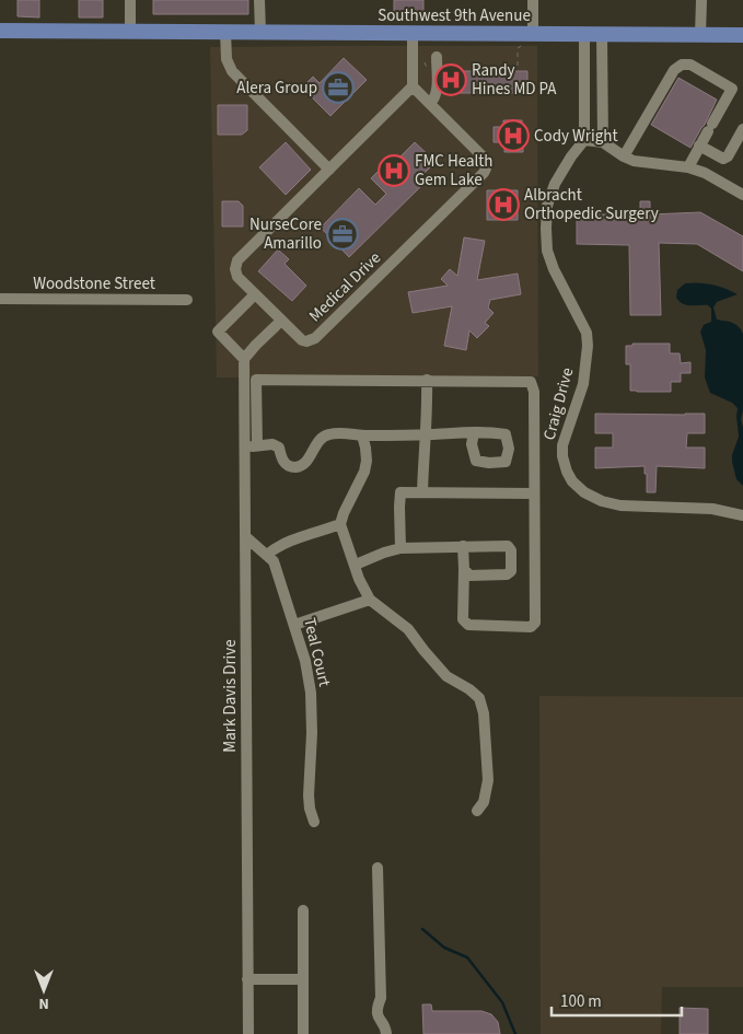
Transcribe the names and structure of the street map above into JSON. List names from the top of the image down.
{
  "streets": {
    "main road": ["Southwest 9th Avenue"],
    "street": [
      "Woodstone Street",
      "Medical Drive",
      "Craig Drive",
      "Teal Court",
      "Mark Davis Drive"
    ]
  },
  "crossings": [
    ["Teal Court", "Mark Davis Drive"]
  ],
  "places": {
    "hospital": [
      "Randy Hines MD PA",
      "Cody Wright",
      "FMC Health Gem Lake",
      "Albracht Orthopedic Surgery"
    ],
    "office": ["Alera Group", "NurseCore Amarillo"]
  },
  "scale_bar": "100 m",
  "north": "bottom"
}
